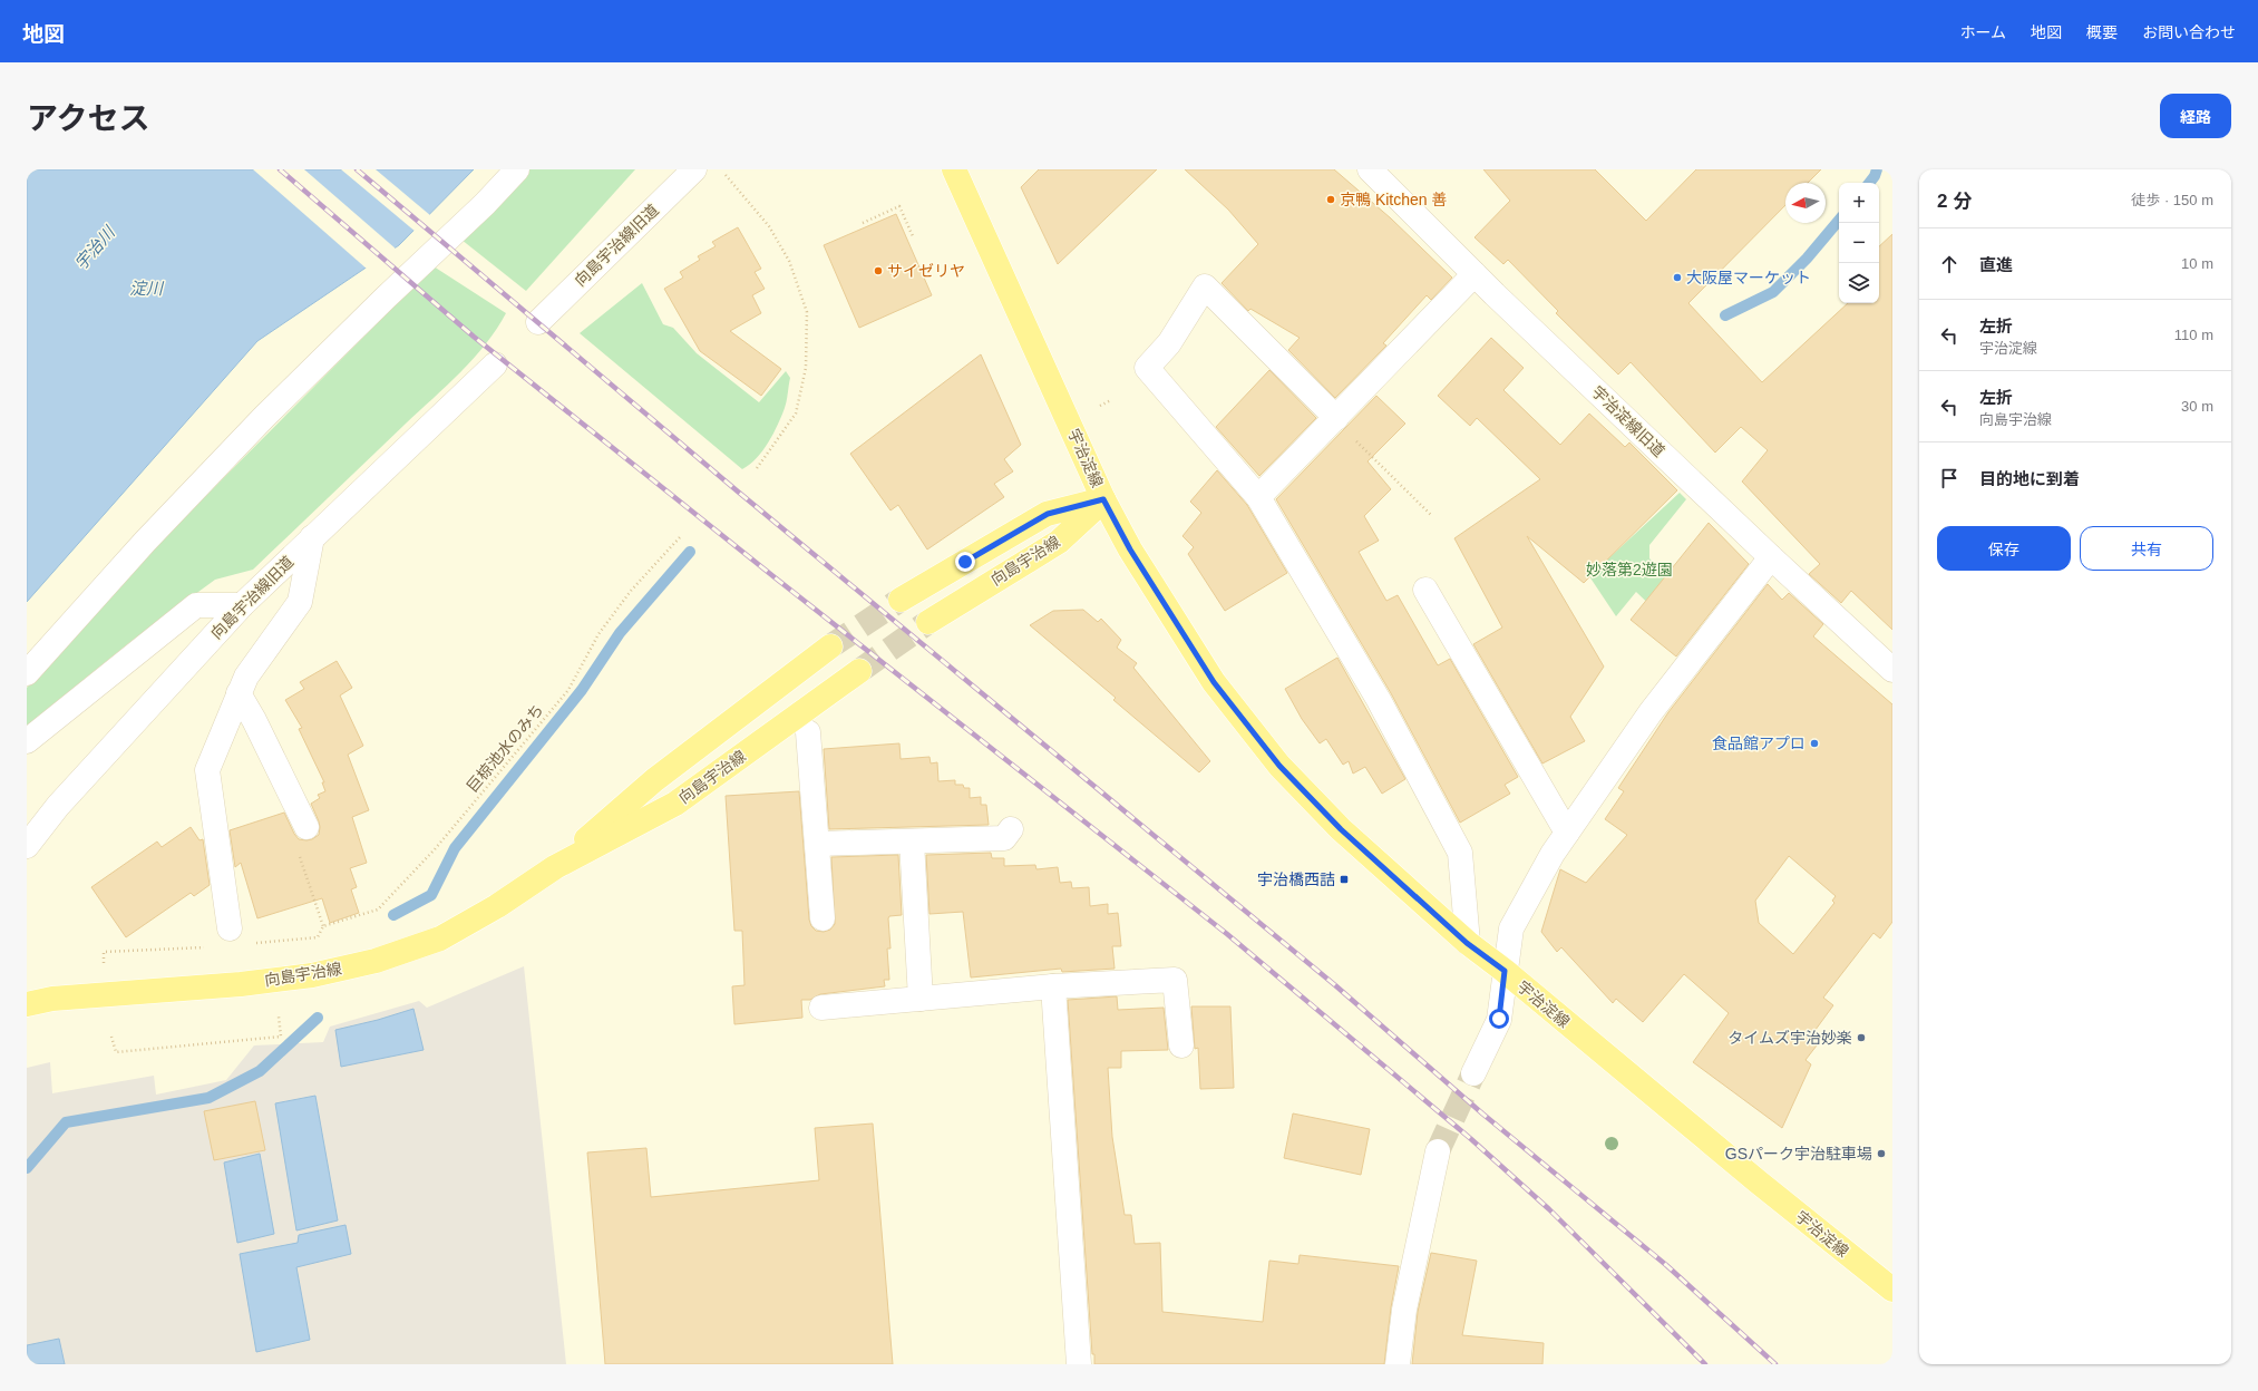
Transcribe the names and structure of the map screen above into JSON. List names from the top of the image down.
{
  "streets": {
    "main road": ["宇治淀線", "向島宇治線"],
    "street": ["向島宇治線旧道", "宇治淀線旧道"],
    "path": ["巨椋池水のみち"]
  },
  "crossings": [
    ["宇治淀線", "向島宇治線"]
  ],
  "water": ["宇治川", "淀川"],
  "parks": ["妙落第2遊園"],
  "places": {
    "other": [
      "京鴨 Kitchen 善",
      "サイゼリヤ",
      "大阪屋マーケット",
      "食品館アプロ",
      "タイムズ宇治妙楽",
      "GSパーク宇治駐車場"
    ],
    "transit": ["宇治橋西詰"]
  },
  "north": "left",
  "page": {
    "header": "地図",
    "nav": [
      "ホーム",
      "地図",
      "概要",
      "お問い合わせ"
    ],
    "title": "アクセス",
    "buttons": [
      "経路",
      ["保存", "共有"]
    ],
    "heading": ["2 分", "徒歩 · 150 m"],
    "map_buttons": ["+", "−"],
    "list": [
      ["直進", "10 m"],
      ["左折", "宇治淀線", "110 m"],
      ["左折", "向島宇治線", "30 m"],
      "目的地に到着"
    ]
  }
}
